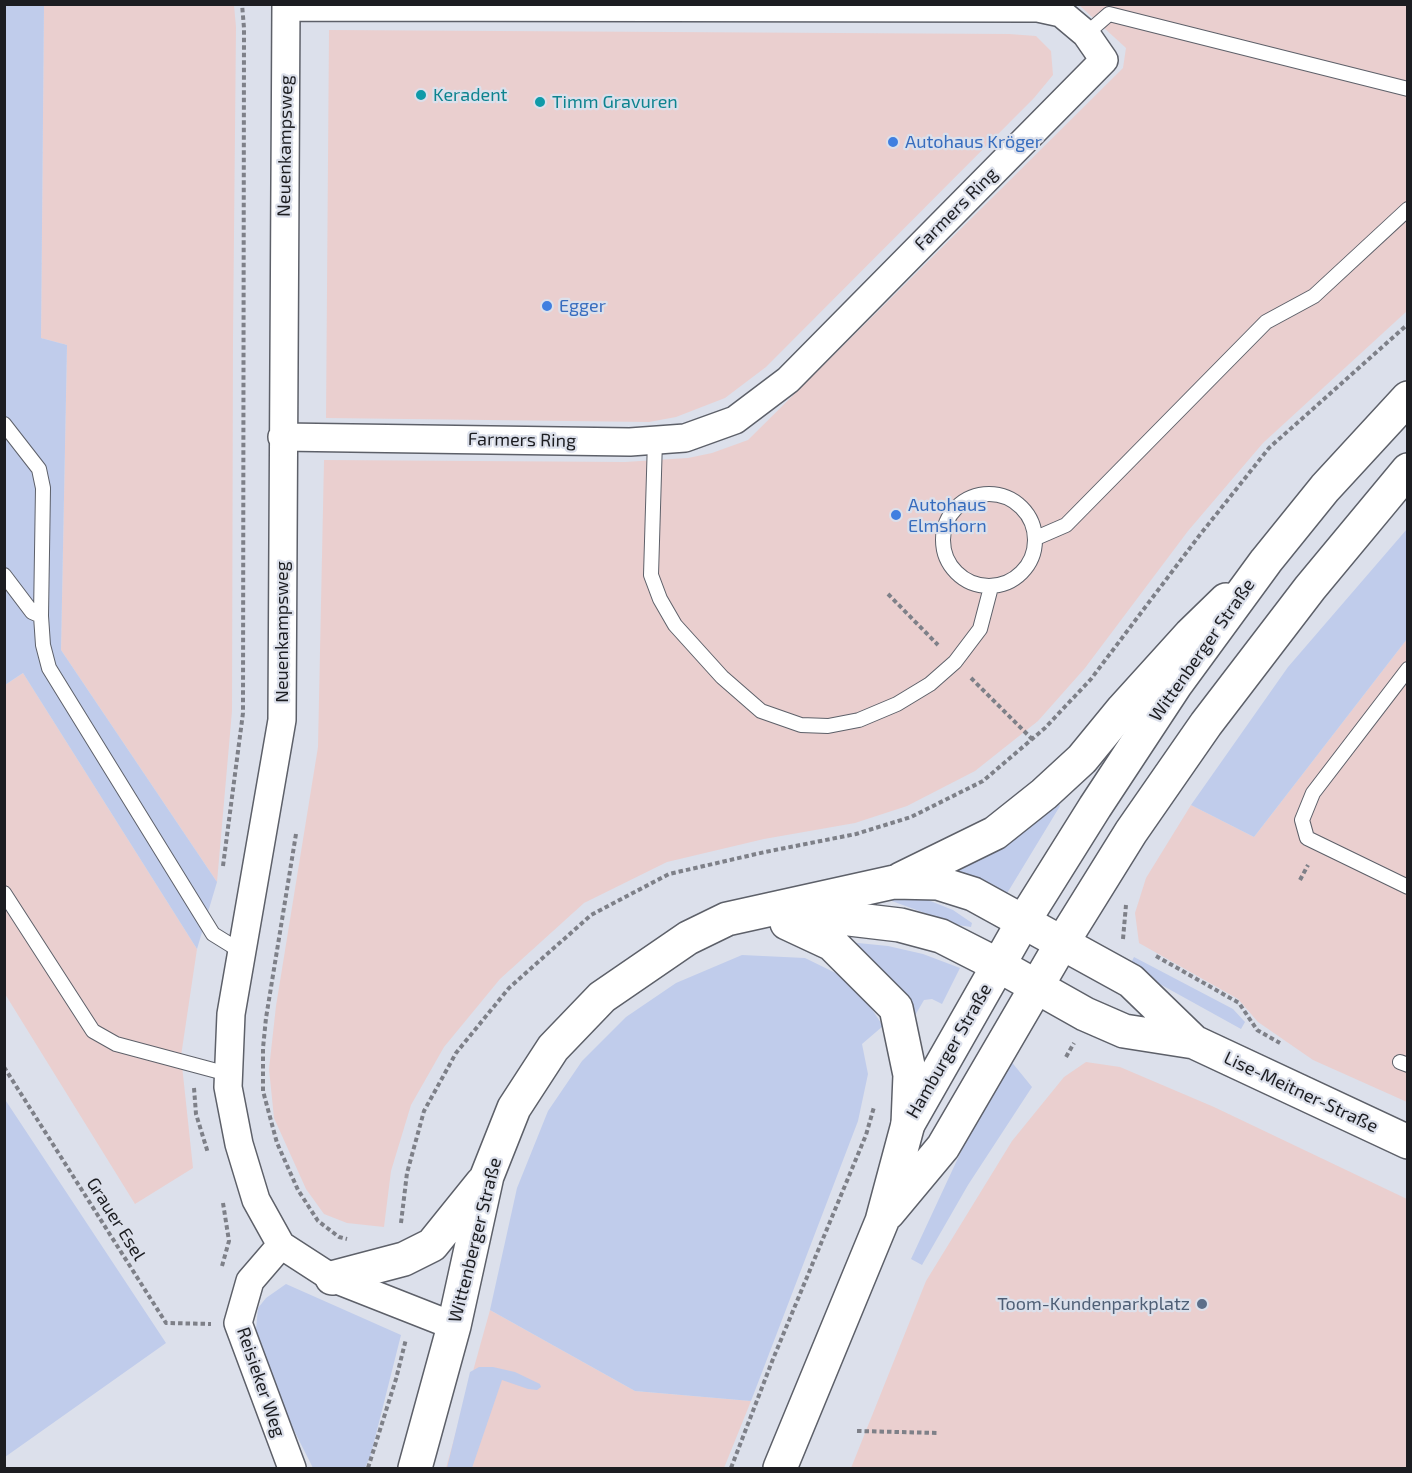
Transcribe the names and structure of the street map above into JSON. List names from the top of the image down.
{
  "streets": {
    "main road": ["Wittenberger Straße", "Hamburger Straße", "Lise-Meitner-Straße"],
    "street": ["Neuenkampsweg", "Farmers Ring", "Reisieker Weg"],
    "path": ["Grauer Esel"]
  },
  "crossings": [
    ["Neuenkampsweg", "Farmers Ring"],
    ["Neuenkampsweg", "Reisieker Weg"],
    ["Wittenberger Straße", "Hamburger Straße"],
    ["Wittenberger Straße", "Lise-Meitner-Straße"],
    ["Hamburger Straße", "Lise-Meitner-Straße"],
    ["Grauer Esel", "Reisieker Weg"]
  ],
  "places": [
    "Keradent",
    "Timm Gravuren",
    "Autohaus Kröger",
    "Egger",
    "Autohaus Elmshorn",
    "Toom-Kundenparkplatz"
  ]
}
